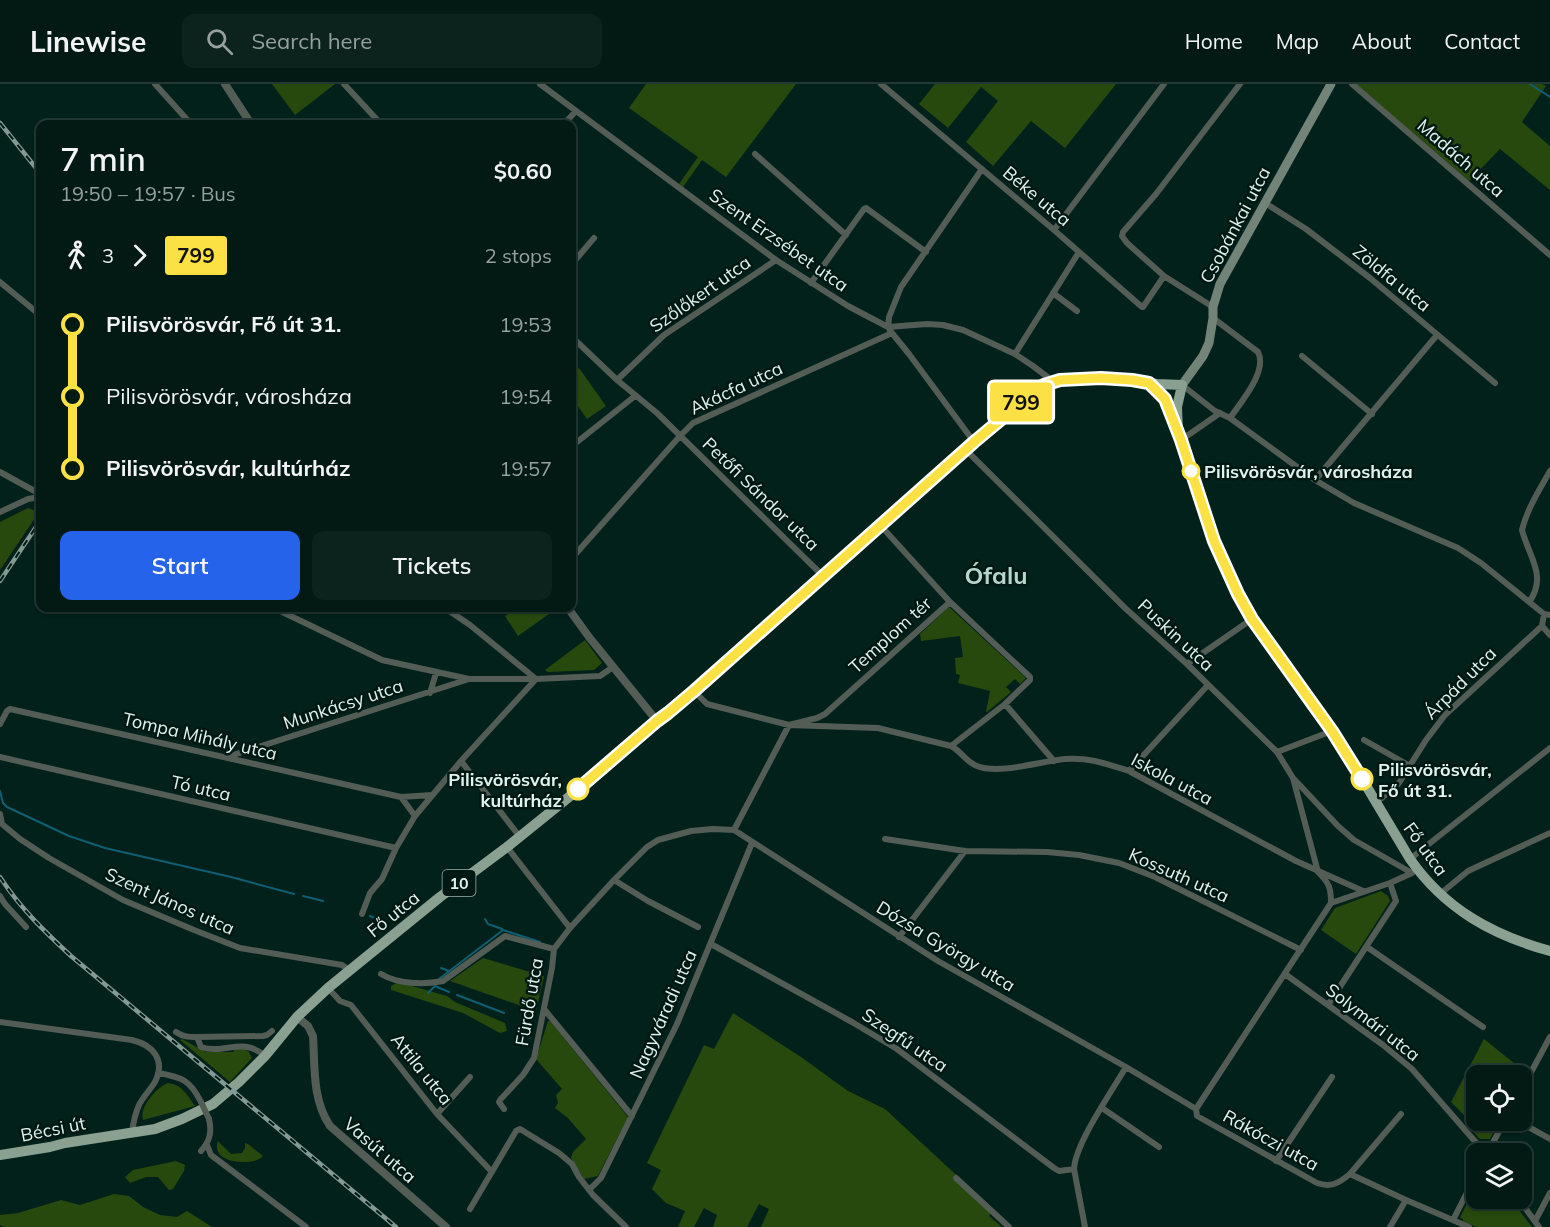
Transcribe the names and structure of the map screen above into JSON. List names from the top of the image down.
{
  "streets": {
    "main road": [
      "Csobánkai utca",
      "Fő utca",
      "10",
      "Bécsi út"
    ],
    "street": [
      "Madách utca",
      "Béke utca",
      "Szent Erzsébet utca",
      "Zöldfa utca",
      "Szőlőkert utca",
      "Akácfa utca",
      "Petőfi Sándor utca",
      "Templom tér",
      "Puskin utca",
      "Árpád utca",
      "Munkácsy utca",
      "Tompa Mihály utca",
      "Iskola utca",
      "Tó utca",
      "Kossuth utca",
      "Szent János utca",
      "Dózsa György utca",
      "Fürdő utca",
      "Nagyváradi utca",
      "Solymári utca",
      "Szegfű utca",
      "Attila utca",
      "Rákóczi utca",
      "Vasút utca"
    ]
  },
  "crossings": [
    ["Csobánkai utca", "Zöldfa utca"],
    ["Szent Erzsébet utca", "Szőlőkert utca"],
    ["Szent Erzsébet utca", "Akácfa utca"],
    ["Szent Erzsébet utca", "Puskin utca"],
    ["Szőlőkert utca", "Petőfi Sándor utca"],
    ["Akácfa utca", "Petőfi Sándor utca"],
    ["Akácfa utca", "Puskin utca"],
    ["Petőfi Sándor utca", "Fő utca"],
    ["Templom tér", "Iskola utca"],
    ["Puskin utca", "Iskola utca"],
    ["Puskin utca", "Fő utca"],
    ["Árpád utca", "Fő utca"],
    ["Munkácsy utca", "Tompa Mihály utca"],
    ["Iskola utca", "Fő utca"],
    ["Fő utca", "Szent János utca"],
    ["Fő utca", "Attila utca"],
    ["Fő utca", "Bécsi út"],
    ["Fő utca", "Vasút utca"],
    ["Dózsa György utca", "Nagyváradi utca"],
    ["Dózsa György utca", "Rákóczi utca"],
    ["Nagyváradi utca", "Szegfű utca"]
  ],
  "districts": ["Ófalu"],
  "places": ["Pilisvörösvár, városháza", "Pilisvörösvár, Fő út 31.", "Pilisvörösvár, kultúrház"],
  "lines": ["bus line 799"],
  "page": {
    "header": "Linewise",
    "search": "Search here",
    "nav": [
      "Home",
      "Map",
      "About",
      "Contact"
    ],
    "on_map": "799",
    "heading": ["7 min", "19:50 – 19:57 · Bus", "$0.60"],
    "legs": ["3", "799", "2 stops"],
    "list": [
      {
        "name": "Pilisvörösvár, Fő út 31.",
        "value": "19:53"
      },
      {
        "name": "Pilisvörösvár, városháza",
        "value": "19:54"
      },
      {
        "name": "Pilisvörösvár, kultúrház",
        "value": "19:57"
      }
    ],
    "buttons": ["Start", "Tickets"]
  }
}
